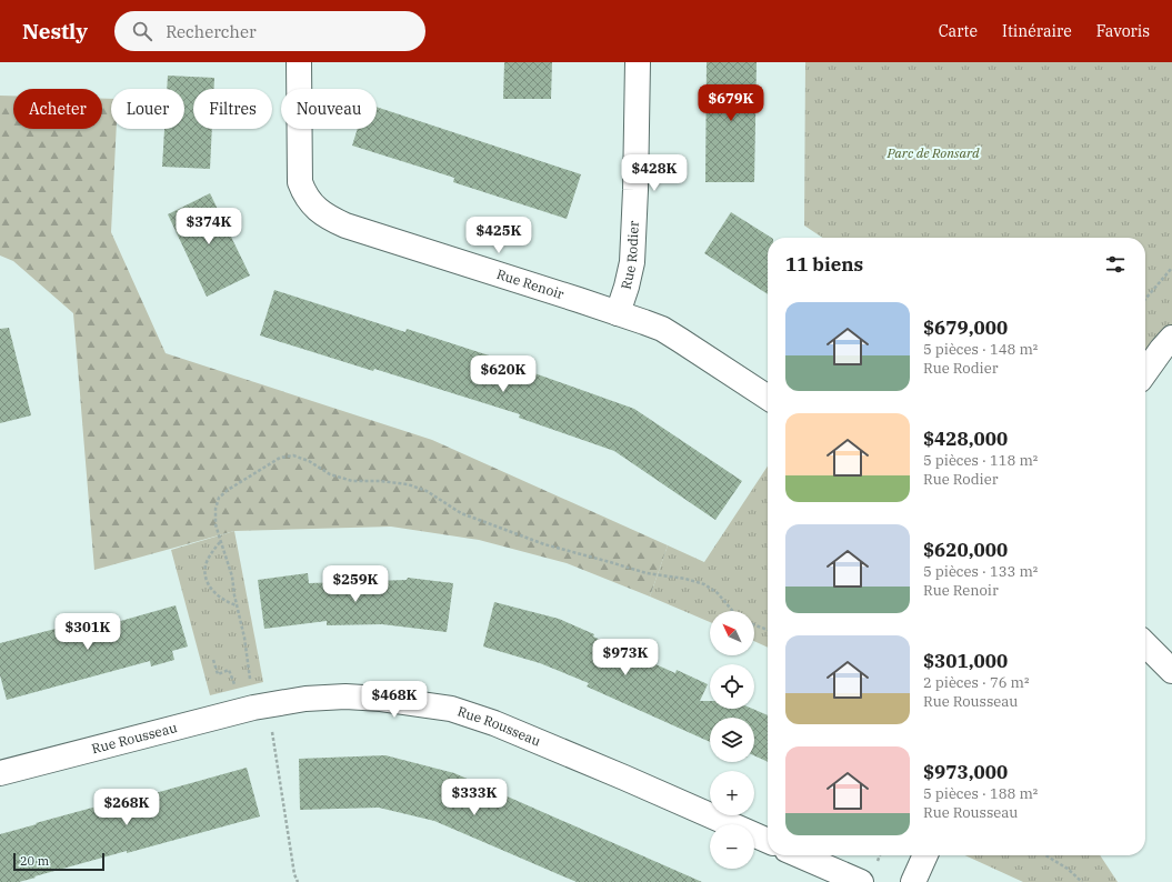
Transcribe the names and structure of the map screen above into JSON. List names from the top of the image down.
{
  "streets": {
    "street": ["Rue Rodier", "Rue Renoir", "Rue Rousseau"]
  },
  "crossings": [
    ["Rue Rodier", "Rue Renoir"]
  ],
  "parks": ["Parc de Ronsard"],
  "scale_bar": "20 m",
  "north": "top left",
  "page": {
    "header": "Nestly",
    "search": "Rechercher",
    "nav": ["Carte", "Itinéraire", "Favoris"],
    "price": [
      "$679K",
      "$428K",
      "$374K",
      "$425K",
      "$620K",
      "$259K",
      "$301K",
      "$973K",
      "$468K",
      "$333K",
      "$268K"
    ],
    "chip": [
      "Acheter",
      "Louer",
      "Filtres",
      "Nouveau"
    ],
    "heading": "11 biens",
    "list": [
      {
        "name": "$679,000",
        "note": "5 pièces · 148 m² · Rue Rodier"
      },
      {
        "name": "$428,000",
        "note": "5 pièces · 118 m² · Rue Rodier"
      },
      {
        "name": "$620,000",
        "note": "5 pièces · 133 m² · Rue Renoir"
      },
      {
        "name": "$301,000",
        "note": "2 pièces · 76 m² · Rue Rousseau"
      },
      {
        "name": "$973,000",
        "note": "5 pièces · 188 m² · Rue Rousseau"
      }
    ],
    "map_buttons": ["+", "−"],
    "scale": "20 m"
  }
}
